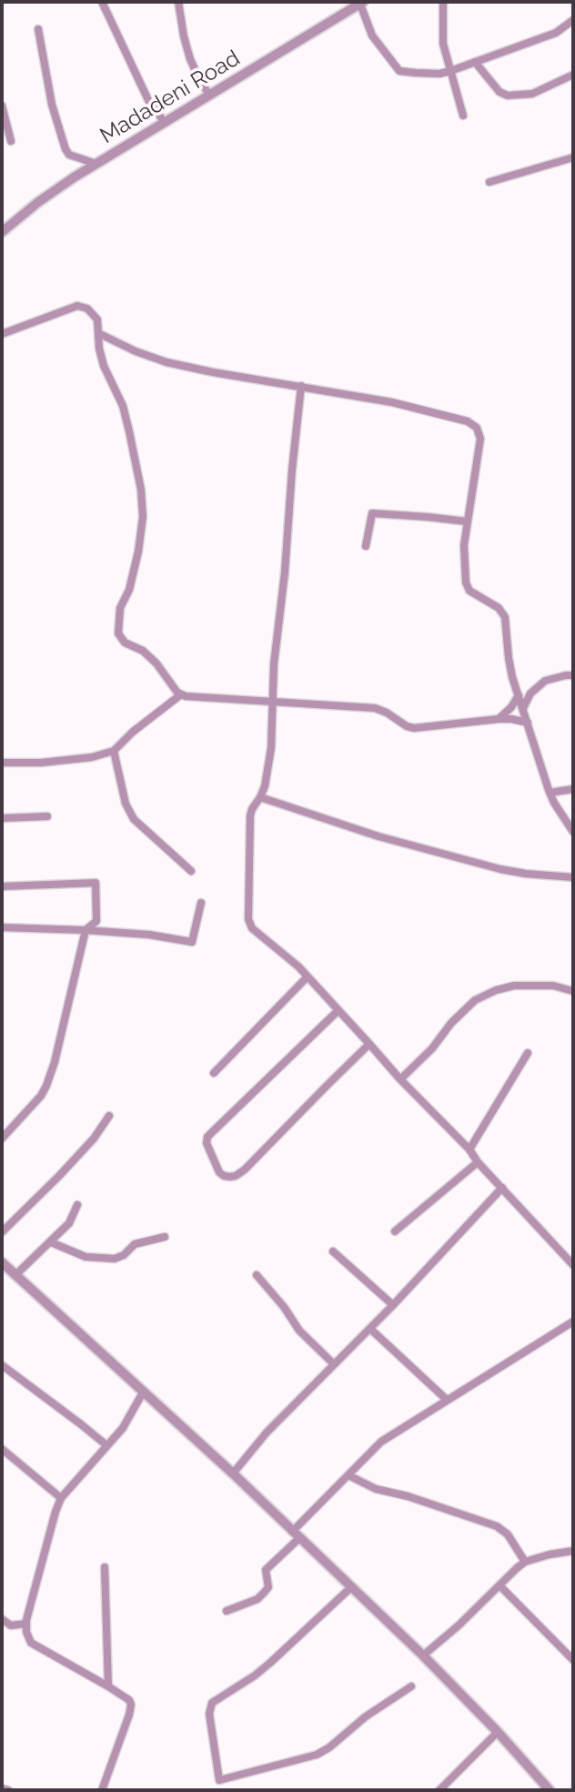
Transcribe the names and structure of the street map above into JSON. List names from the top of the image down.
{
  "streets": {
    "street": ["Madadeni Road"]
  }
}
